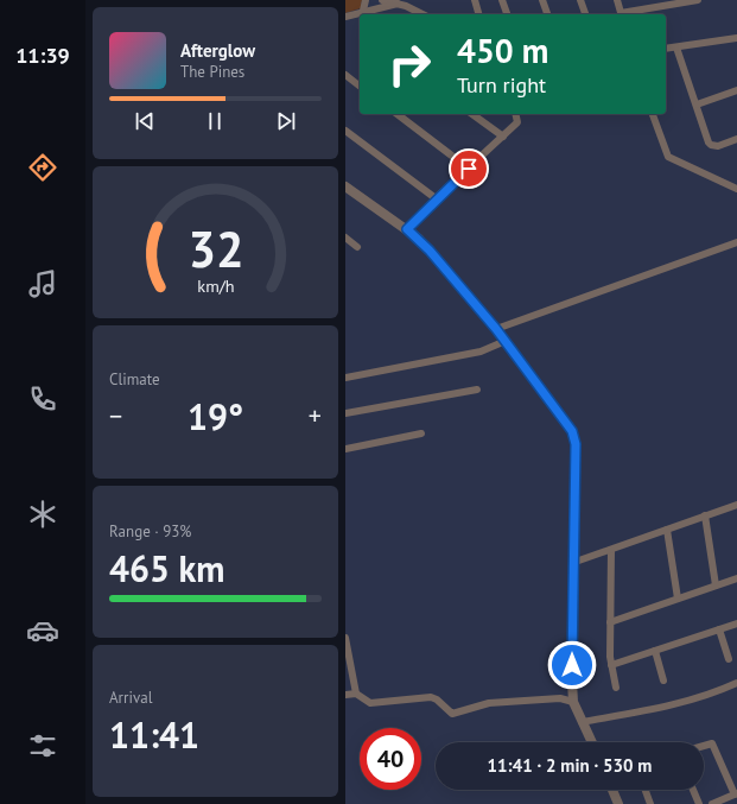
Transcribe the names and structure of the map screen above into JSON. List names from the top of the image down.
{
  "page": {
    "tabs": "11:39",
    "turn": ["450 m", "Turn right"],
    "song": ["Afterglow", "The Pines"],
    "tile": [
      "Climate",
      ["Range · 93%", "465 km"],
      ["Arrival", "11:41"]
    ],
    "heat": ["−", "19°", "+"],
    "limit": "40",
    "trip": "11:41 · 2 min · 530 m",
    "gauge": ["32", "km/h"]
  }
}
